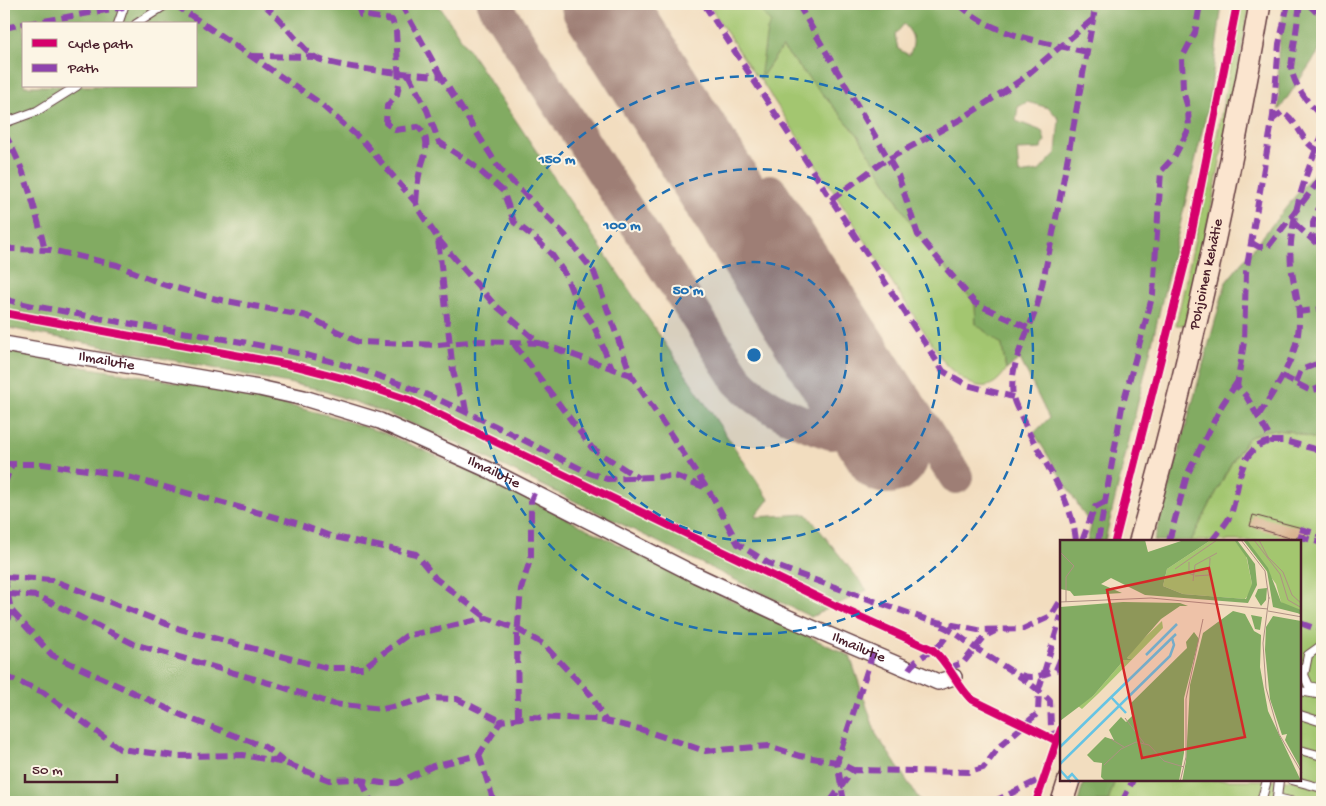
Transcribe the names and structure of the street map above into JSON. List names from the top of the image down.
{
  "streets": {
    "main road": ["Pohjoinen kehätie"],
    "street": ["Ilmailutie"]
  },
  "legend": ["Cycle path", "Path"],
  "scale_bar": "50 m",
  "rings": ["150 m", "100 m", "50 m"]
}
